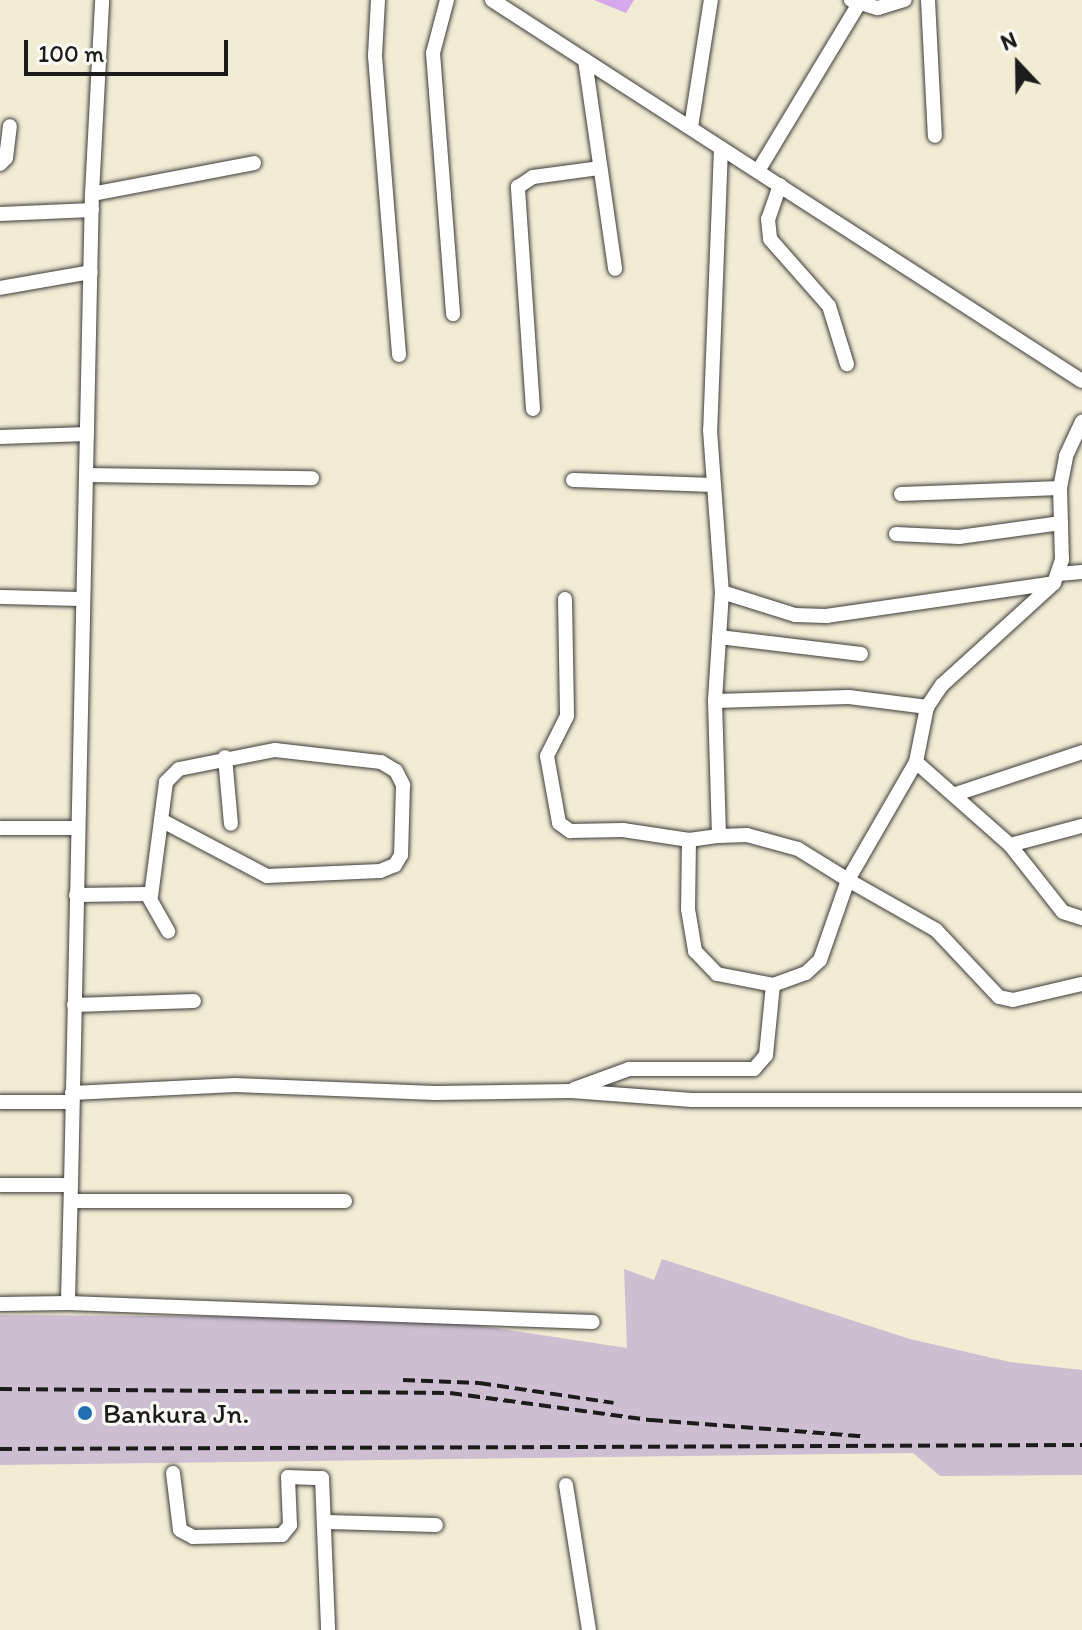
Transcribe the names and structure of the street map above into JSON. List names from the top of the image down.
{
  "places": ["Bankura Jn."],
  "scale_bar": "100 m",
  "north": "top"
}
